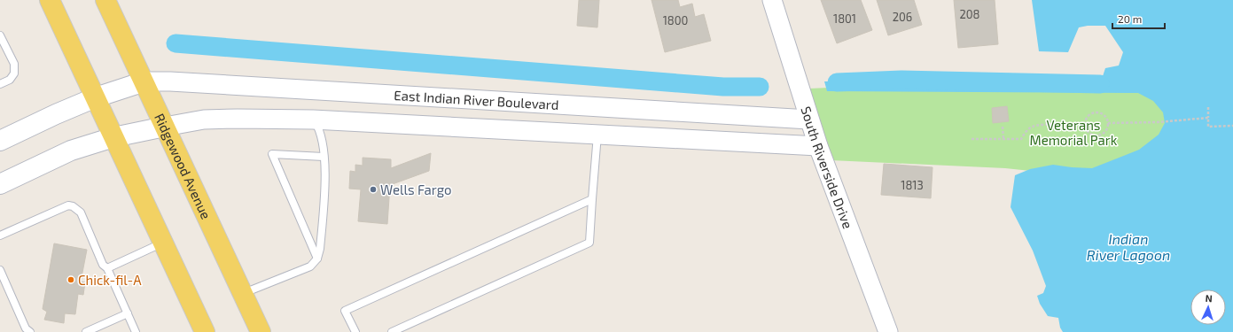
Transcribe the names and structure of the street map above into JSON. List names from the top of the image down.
{
  "streets": {
    "main road": ["Ridgewood Avenue"],
    "street": ["East Indian River Boulevard", "South Riverside Drive"]
  },
  "crossings": [
    ["East Indian River Boulevard", "Ridgewood Avenue"],
    ["East Indian River Boulevard", "South Riverside Drive"]
  ],
  "water": ["Indian River Lagoon"],
  "parks": ["Veterans Memorial Park"],
  "places": ["Wells Fargo", "Chick-fil-A"],
  "house_numbers": [
    "208",
    "206",
    "1801",
    "1800",
    "1813"
  ],
  "scale_bar": "20 m",
  "north": "top"
}
